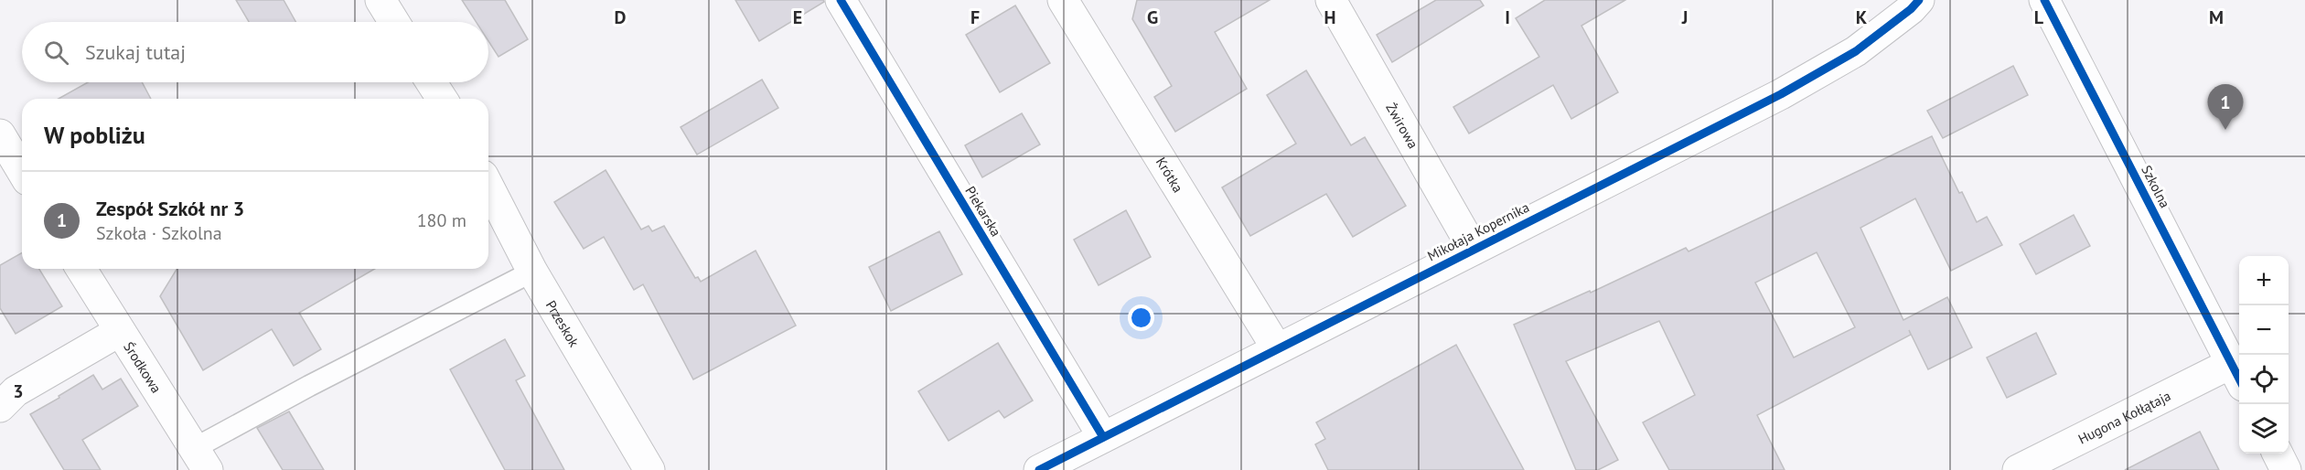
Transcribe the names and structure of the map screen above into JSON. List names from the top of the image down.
{
  "streets": {
    "street": [
      "Żwirowa",
      "Krótka",
      "Szkolna",
      "Piekarska",
      "Mikołaja Kopernika",
      "Przeskok",
      "Środkowa",
      "Hugona Kołłątaja"
    ]
  },
  "crossings": [
    ["Żwirowa", "Mikołaja Kopernika"],
    ["Krótka", "Mikołaja Kopernika"],
    ["Szkolna", "Hugona Kołłątaja"],
    ["Piekarska", "Mikołaja Kopernika"]
  ],
  "page": {
    "search": "Szukaj tutaj",
    "pins": "1",
    "heading": "W pobliżu",
    "list": [
      {
        "mark": "1",
        "name": "Zespół Szkół nr 3",
        "note": "Szkoła · Szkolna",
        "value": "180 m"
      }
    ],
    "map_buttons": ["+", "−"]
  },
  "grid": {
    "columns": [
      "D",
      "E",
      "F",
      "G",
      "H",
      "I",
      "J",
      "K",
      "L",
      "M"
    ],
    "rows": ["3"]
  }
}
